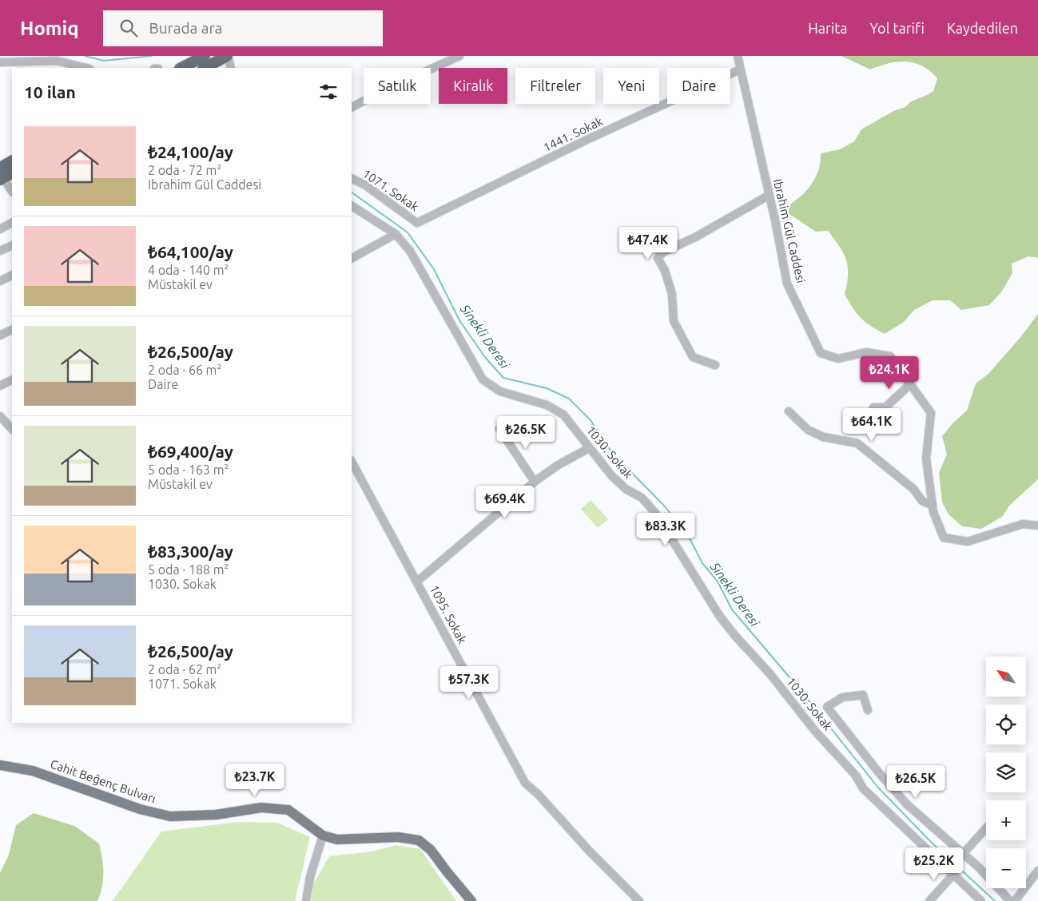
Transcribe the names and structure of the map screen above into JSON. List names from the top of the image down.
{
  "streets": {
    "main road": ["Cahit Beğenç Bulvarı"],
    "street": [
      "1441. Sokak",
      "1071. Sokak",
      "Ibrahim Gül Caddesi",
      "1030. Sokak",
      "1095. Sokak"
    ]
  },
  "crossings": [
    ["1441. Sokak", "1071. Sokak"],
    ["1441. Sokak", "Ibrahim Gül Caddesi"]
  ],
  "water": ["Sinekli Deresi"],
  "north": "top left",
  "page": {
    "header": "Homiq",
    "search": "Burada ara",
    "nav": ["Harita", "Yol tarifi", "Kaydedilen"],
    "chip": [
      "Satılık",
      "Kiralık",
      "Filtreler",
      "Yeni",
      "Daire"
    ],
    "heading": "10 ilan",
    "list": [
      {
        "name": "₺24,100/ay",
        "note": "2 oda · 72 m² · Ibrahim Gül Caddesi"
      },
      {
        "name": "₺64,100/ay",
        "note": "4 oda · 140 m² · Müstakil ev"
      },
      {
        "name": "₺26,500/ay",
        "note": "2 oda · 66 m² · Daire"
      },
      {
        "name": "₺69,400/ay",
        "note": "5 oda · 163 m² · Müstakil ev"
      },
      {
        "name": "₺83,300/ay",
        "note": "5 oda · 188 m² · 1030. Sokak"
      },
      {
        "name": "₺26,500/ay",
        "note": "2 oda · 62 m² · 1071. Sokak"
      }
    ],
    "price": [
      "₺47.4K",
      "₺24.1K",
      "₺64.1K",
      "₺26.5K",
      "₺69.4K",
      "₺83.3K",
      "₺57.3K",
      "₺23.7K",
      "₺26.5K",
      "₺25.2K"
    ],
    "map_buttons": ["+", "−"]
  }
}
